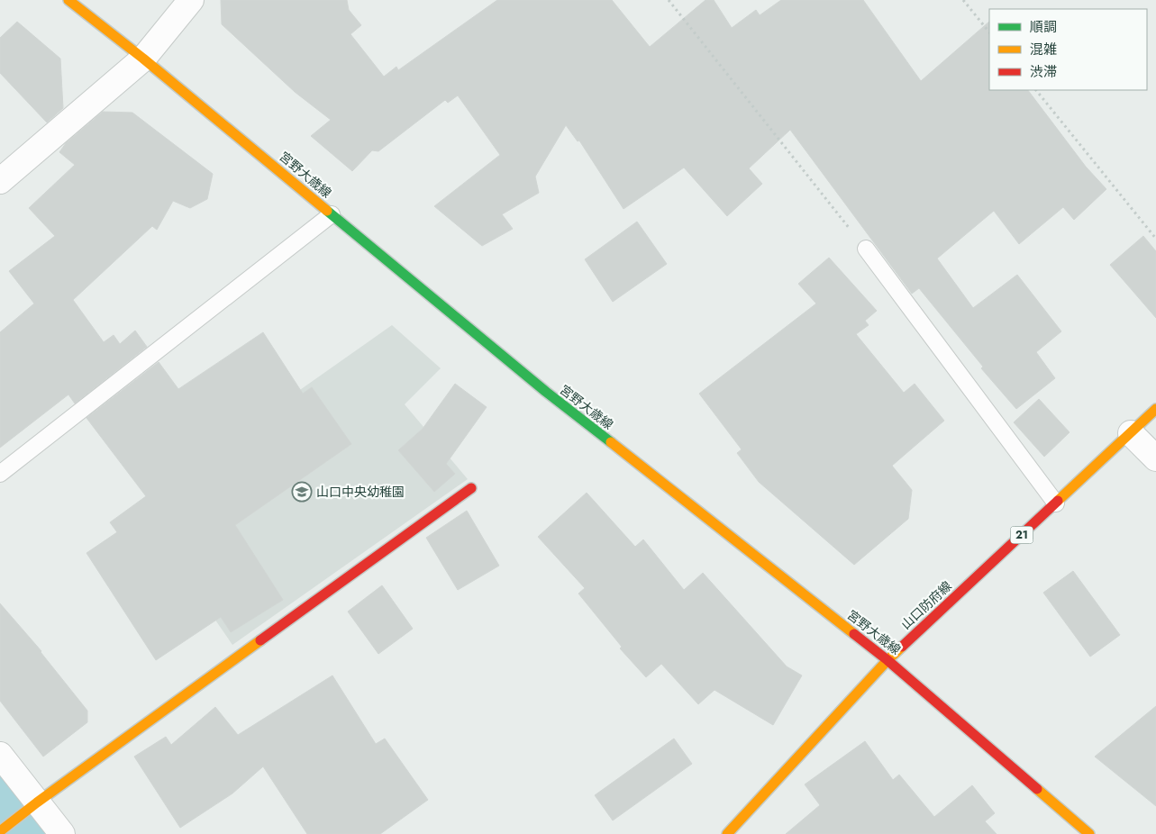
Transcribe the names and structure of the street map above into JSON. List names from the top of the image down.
{
  "streets": {
    "main road": ["宮野大歳線", "21", "山口防府線"]
  },
  "crossings": [
    ["宮野大歳線", "山口防府線"]
  ],
  "places": {
    "school or university": ["山口中央幼稚園"]
  },
  "legend": ["順調", "混雑", "渋滞"]
}
